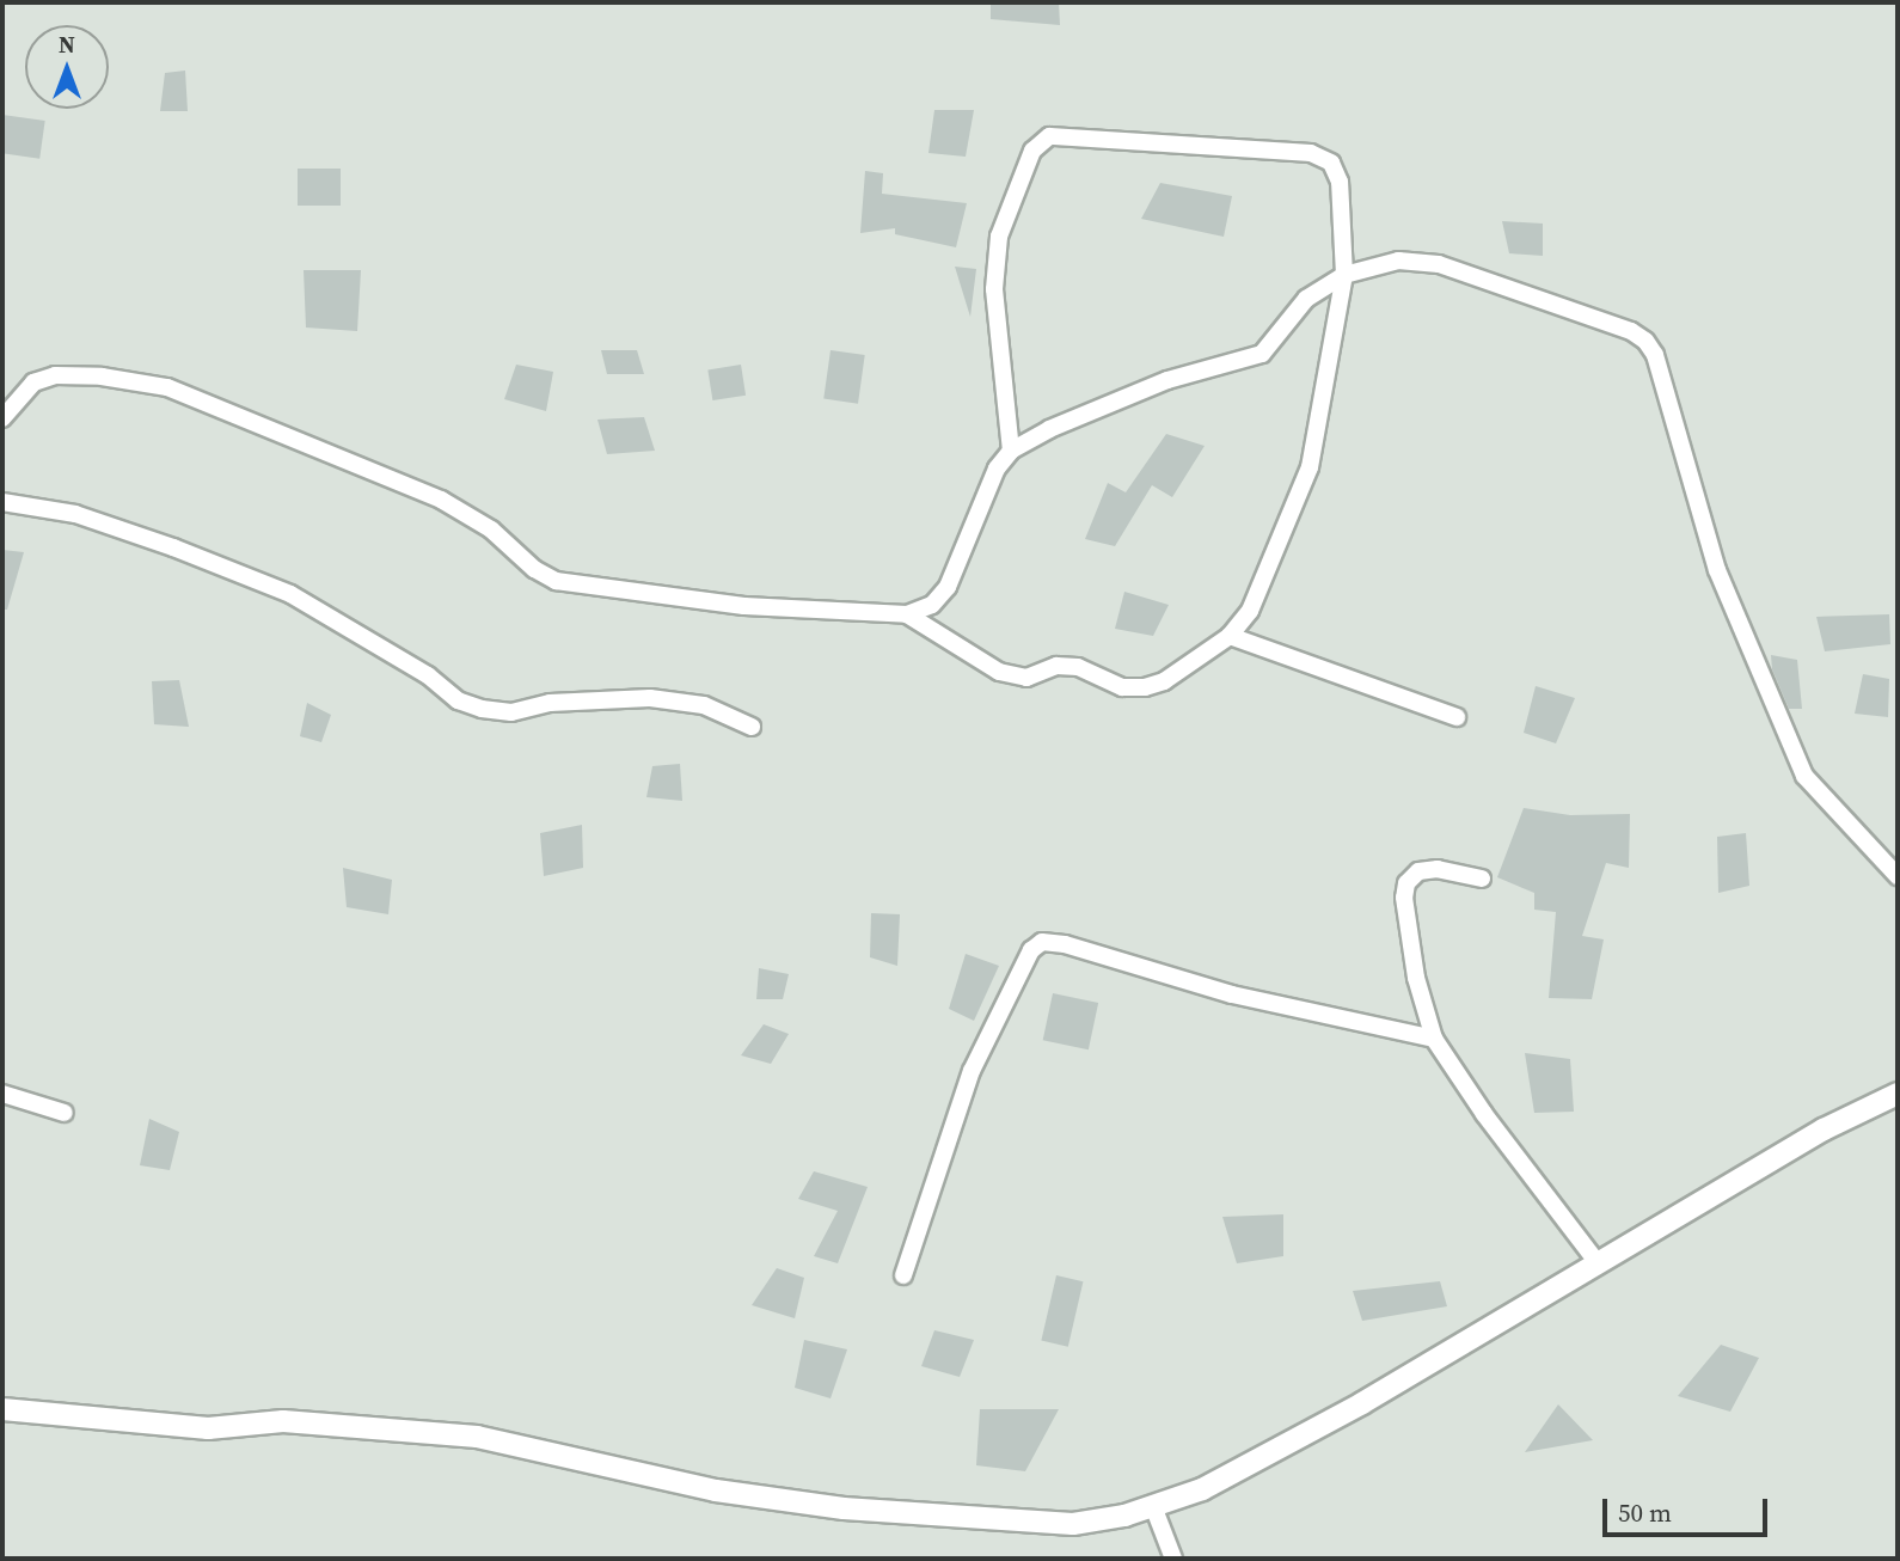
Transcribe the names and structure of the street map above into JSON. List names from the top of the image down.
{
  "scale_bar": "50 m",
  "north": "top"
}
